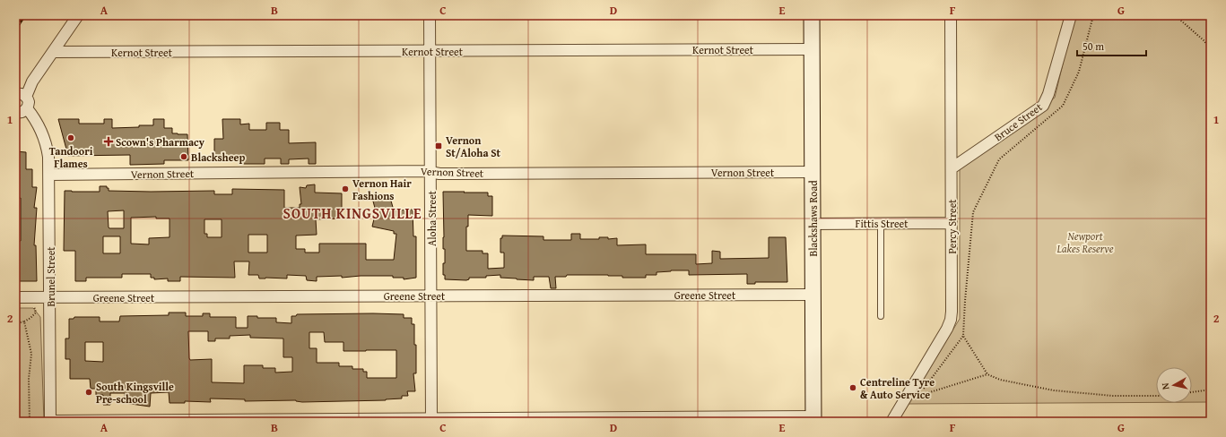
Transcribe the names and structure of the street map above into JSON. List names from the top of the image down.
{
  "streets": {
    "main road": ["Blackshaws Road"],
    "street": [
      "Kernot Street",
      "Bruce Street",
      "Vernon Street",
      "Aloha Street",
      "Fittis Street",
      "Percy Street",
      "Brunel Street",
      "Greene Street"
    ]
  },
  "crossings": [
    ["Kernot Street", "Aloha Street"],
    ["Kernot Street", "Blackshaws Road"],
    ["Bruce Street", "Percy Street"],
    ["Vernon Street", "Aloha Street"],
    ["Vernon Street", "Blackshaws Road"],
    ["Vernon Street", "Brunel Street"],
    ["Aloha Street", "Greene Street"],
    ["Blackshaws Road", "Fittis Street"],
    ["Blackshaws Road", "Greene Street"],
    ["Fittis Street", "Percy Street"],
    ["Brunel Street", "Greene Street"]
  ],
  "districts": ["SOUTH KINGSVILLE"],
  "parks": ["Newport Lakes Reserve"],
  "places": {
    "other": [
      "Tandoori Flames",
      "Blacksheep",
      "Vernon Hair Fashions",
      "Centreline Tyre & Auto Service",
      "South Kingsville Pre-school"
    ],
    "health": ["Scown's Pharmacy"],
    "transit": ["Vernon St/Aloha St"]
  },
  "scale_bar": "50 m",
  "north": "left",
  "grid": {
    "columns": [
      "A",
      "B",
      "C",
      "D",
      "E",
      "F",
      "G"
    ],
    "rows": ["1", "2"]
  }
}
